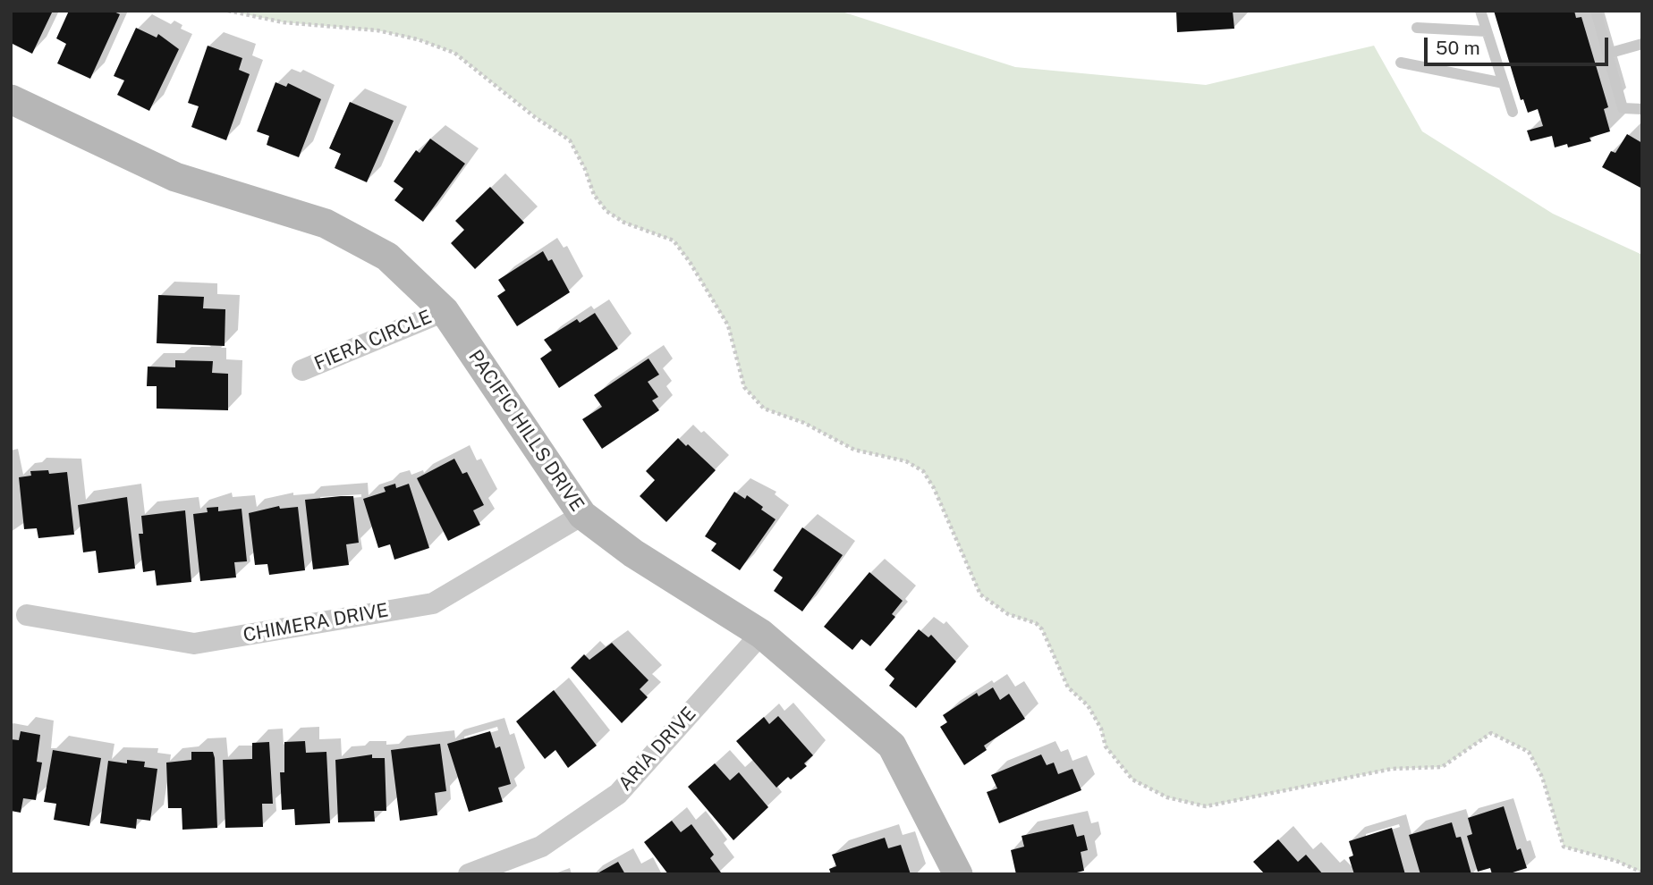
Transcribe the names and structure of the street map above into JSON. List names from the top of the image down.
{
  "streets": {
    "street": [
      "FIERA CIRCLE",
      "PACIFIC HILLS DRIVE",
      "CHIMERA DRIVE",
      "ARIA DRIVE"
    ]
  },
  "crossings": [
    ["FIERA CIRCLE", "PACIFIC HILLS DRIVE"],
    ["PACIFIC HILLS DRIVE", "CHIMERA DRIVE"],
    ["PACIFIC HILLS DRIVE", "ARIA DRIVE"]
  ],
  "scale_bar": "50 m"
}
